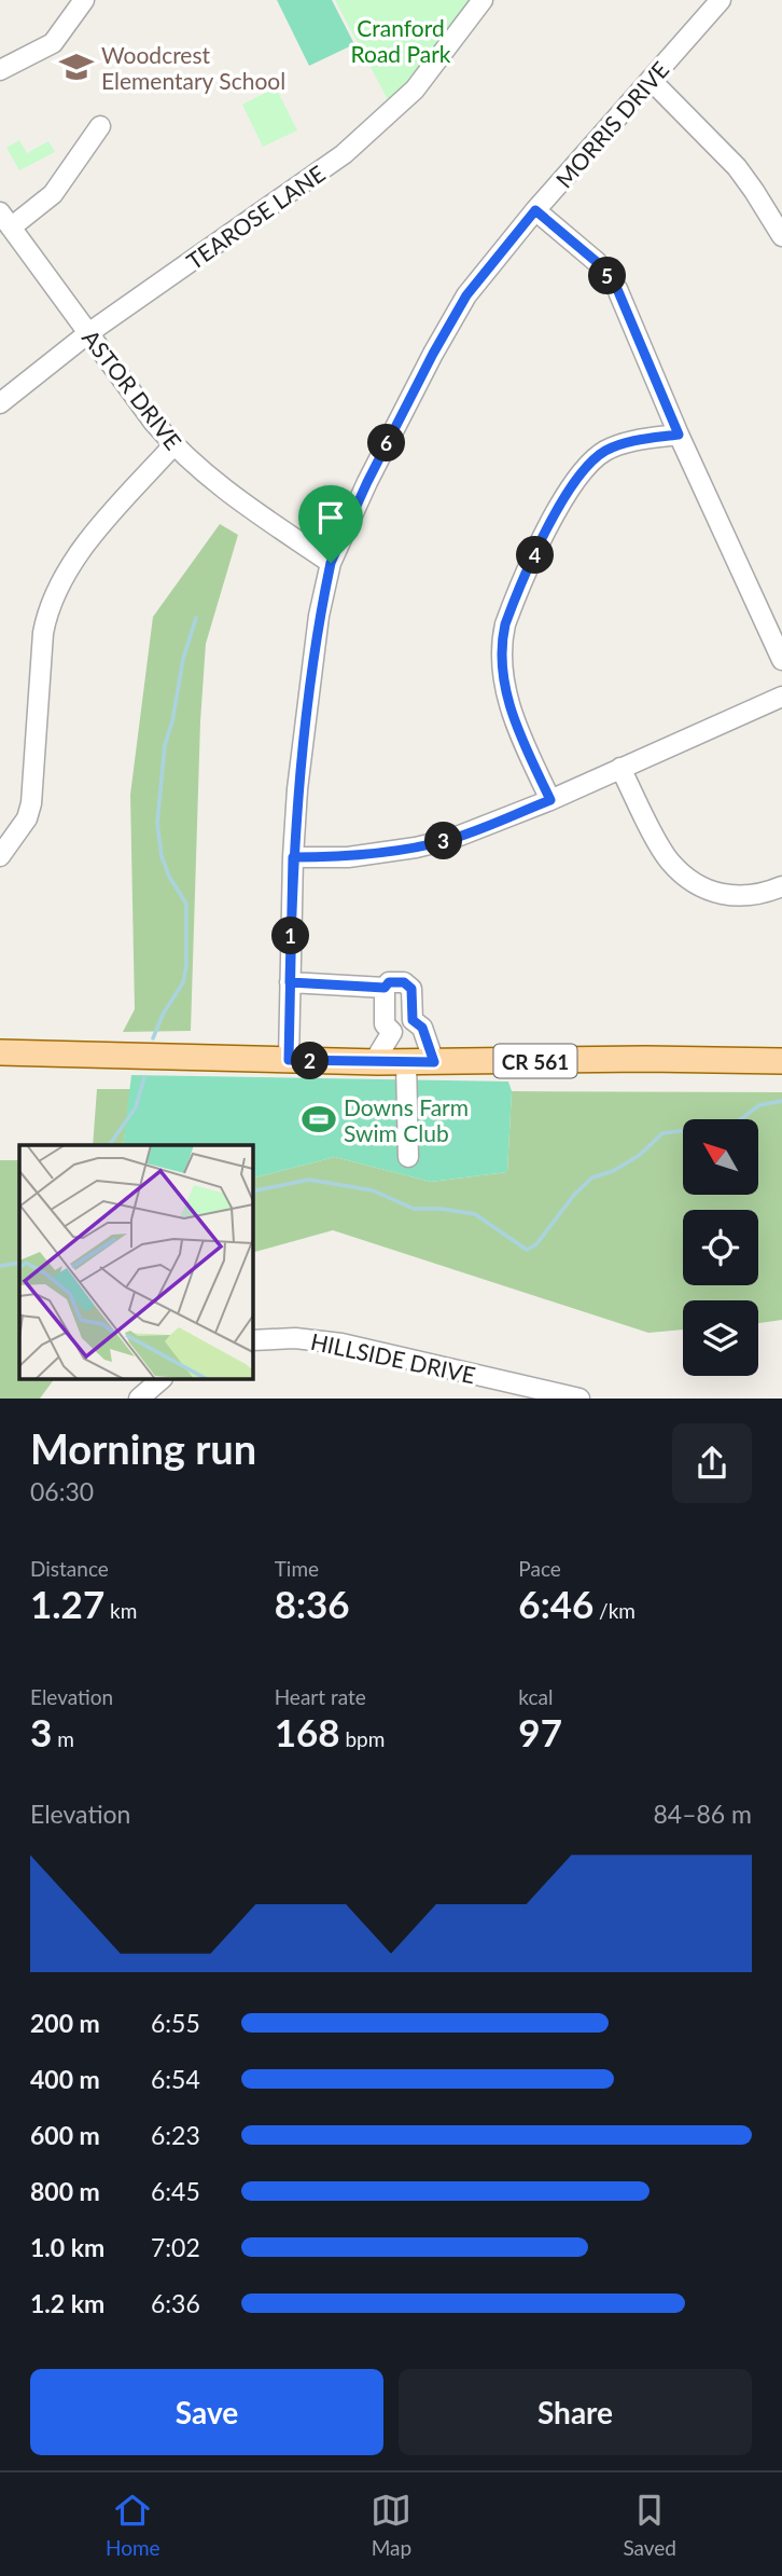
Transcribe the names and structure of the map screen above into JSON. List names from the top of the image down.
{
  "streets": {
    "main road": ["CR 561"],
    "street": [
      "MORRIS DRIVE",
      "TEAROSE LANE",
      "ASTOR DRIVE",
      "HILLSIDE DRIVE"
    ]
  },
  "crossings": [
    ["MORRIS DRIVE", "ASTOR DRIVE"],
    ["MORRIS DRIVE", "CR 561"],
    ["TEAROSE LANE", "ASTOR DRIVE"]
  ],
  "parks": ["Cranford Road Park"],
  "places": {
    "school or university": ["Woodcrest Elementary School"],
    "sports": ["Downs Farm Swim Club"]
  },
  "north": "top left",
  "page": {
    "pins": [
      "5",
      "6",
      "4",
      "3",
      "1",
      "2"
    ],
    "heading": ["Morning run", "06:30"],
    "stats": [
      ["Distance", "1.27 km"],
      ["Time", "8:36"],
      ["Pace", "6:46 /km"],
      ["Elevation", "3 m"],
      ["Heart rate", "168 bpm"],
      ["kcal", "97"]
    ],
    "chart": ["Elevation", "84–86 m"],
    "list": [
      {
        "name": "200 m",
        "note": "6:55"
      },
      {
        "name": "400 m",
        "note": "6:54"
      },
      {
        "name": "600 m",
        "note": "6:23"
      },
      {
        "name": "800 m",
        "note": "6:45"
      },
      {
        "name": "1.0 km",
        "note": "7:02"
      },
      {
        "name": "1.2 km",
        "note": "6:36"
      }
    ],
    "buttons": ["Save", "Share"],
    "tabs": ["Home", "Map", "Saved"]
  }
}
